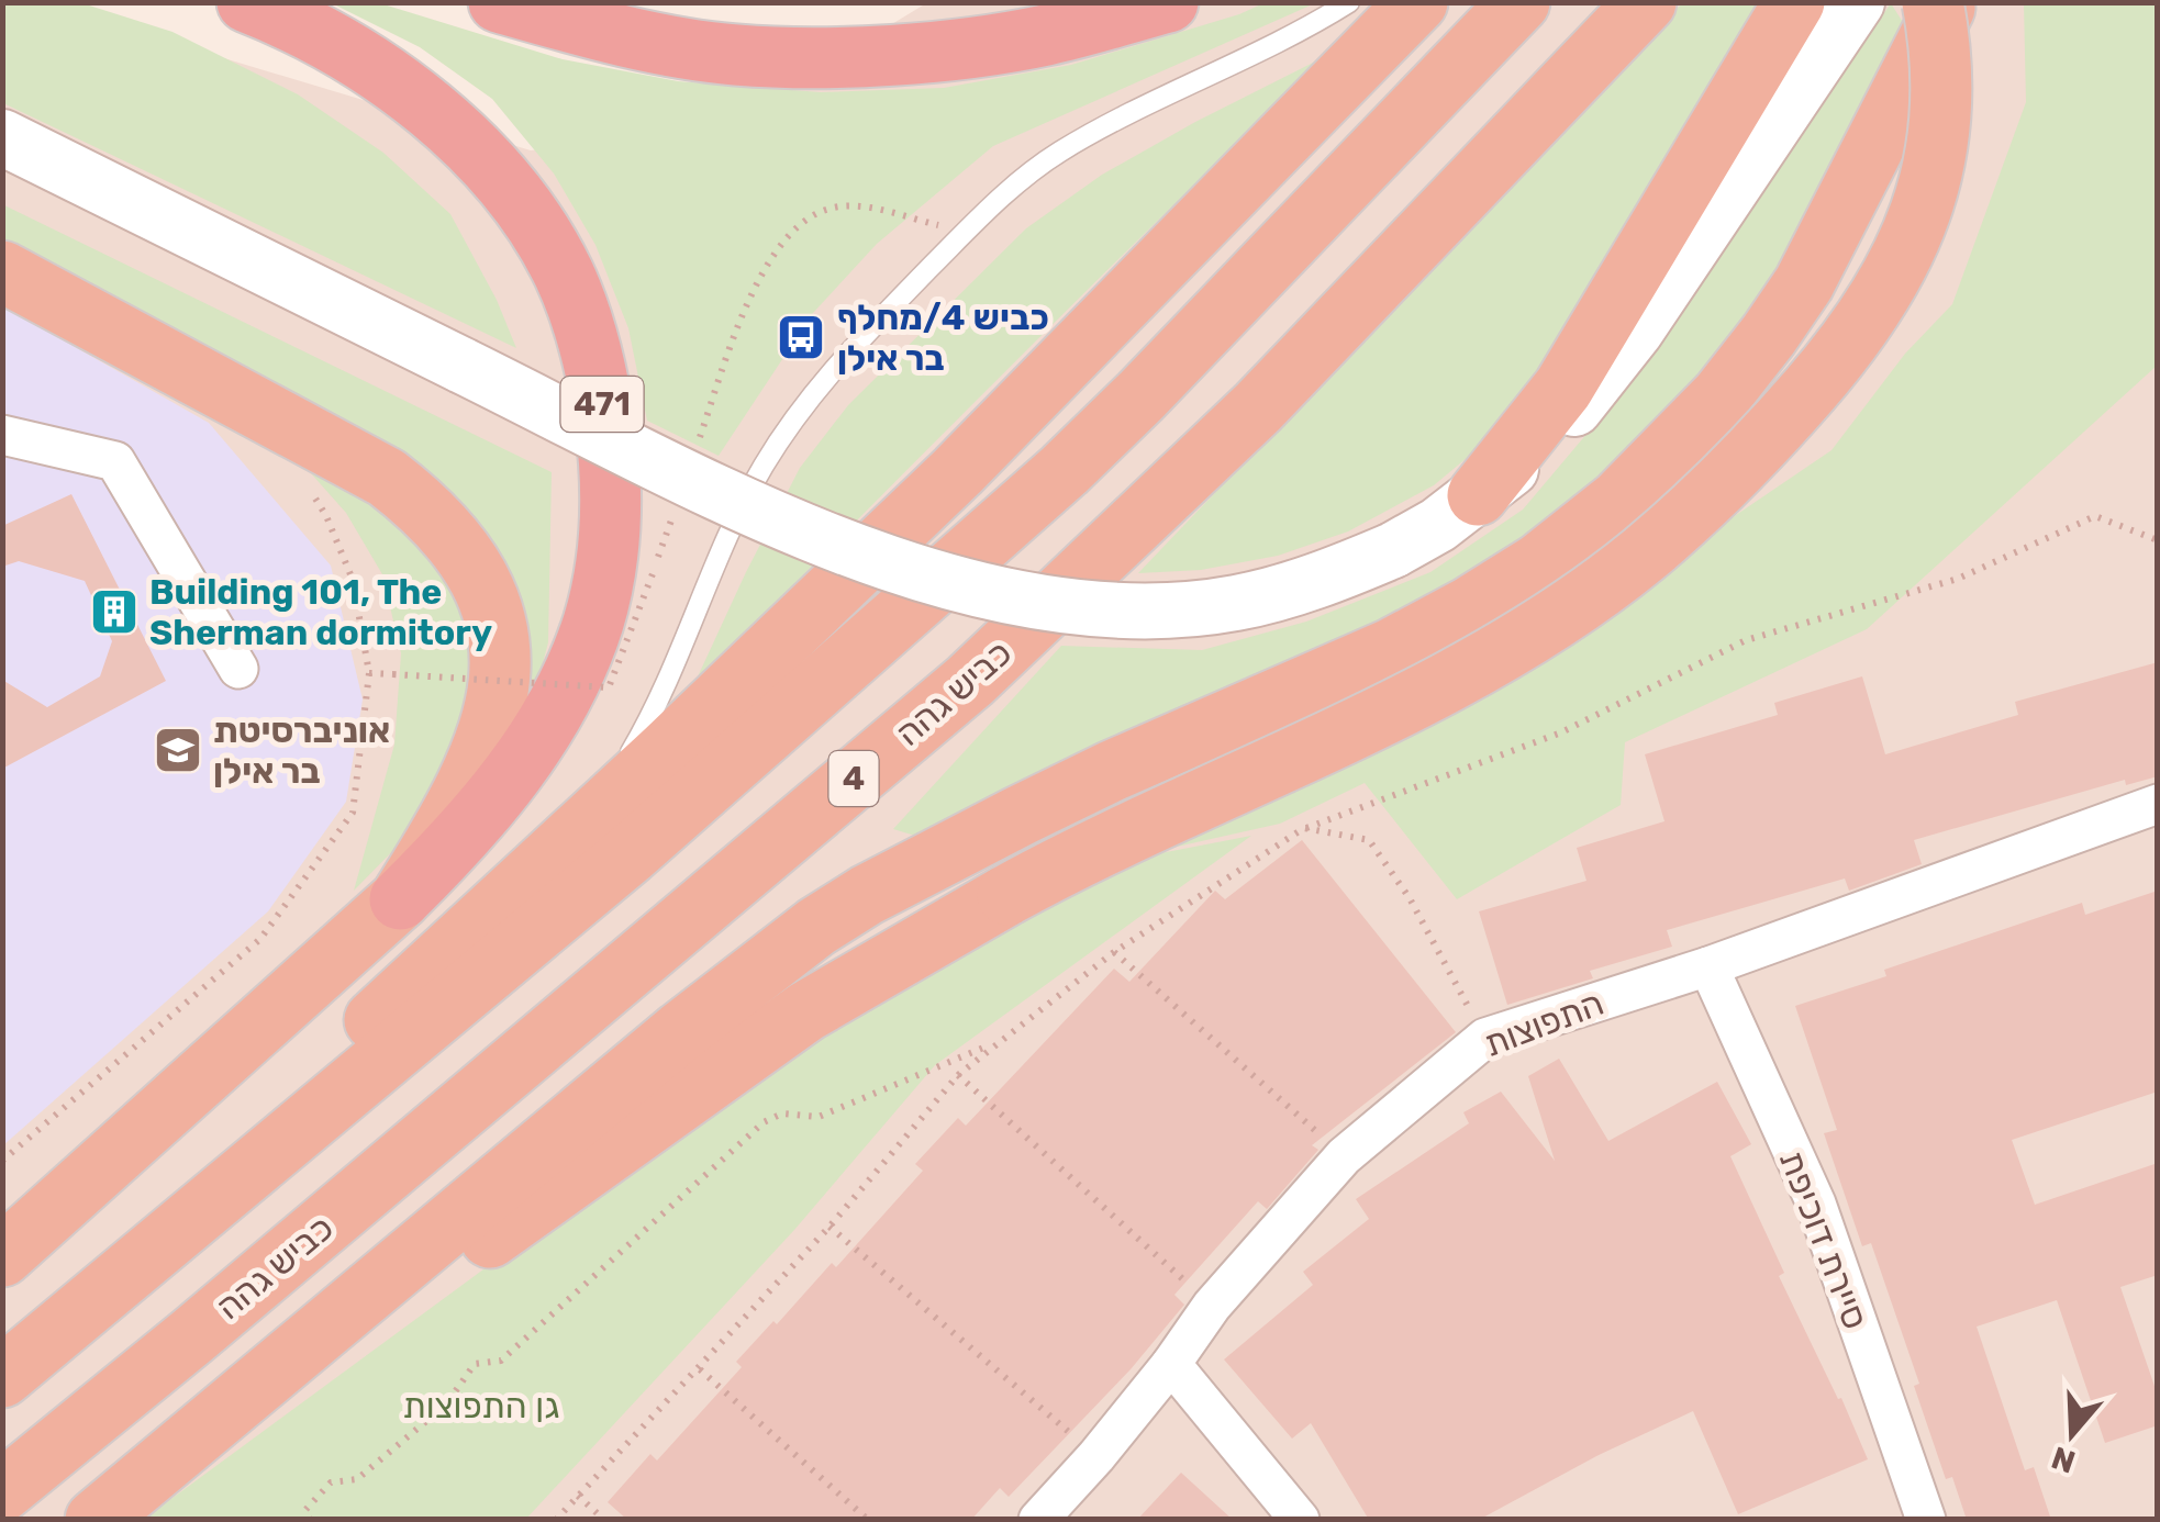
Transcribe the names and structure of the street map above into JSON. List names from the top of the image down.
{
  "streets": {
    "highway": ["471", "כביש גהה", "4"],
    "street": ["התפוצות", "סיירת דוכיפת"]
  },
  "crossings": [
    ["התפוצות", "סיירת דוכיפת"]
  ],
  "parks": ["גן התפוצות"],
  "places": {
    "bus stop": ["כביש 4/מחלף בר אילן"],
    "building": ["Building 101, The Sherman dormitory"],
    "school or university": ["אוניברסיטת בר אילן"]
  },
  "north": "bottom"
}
